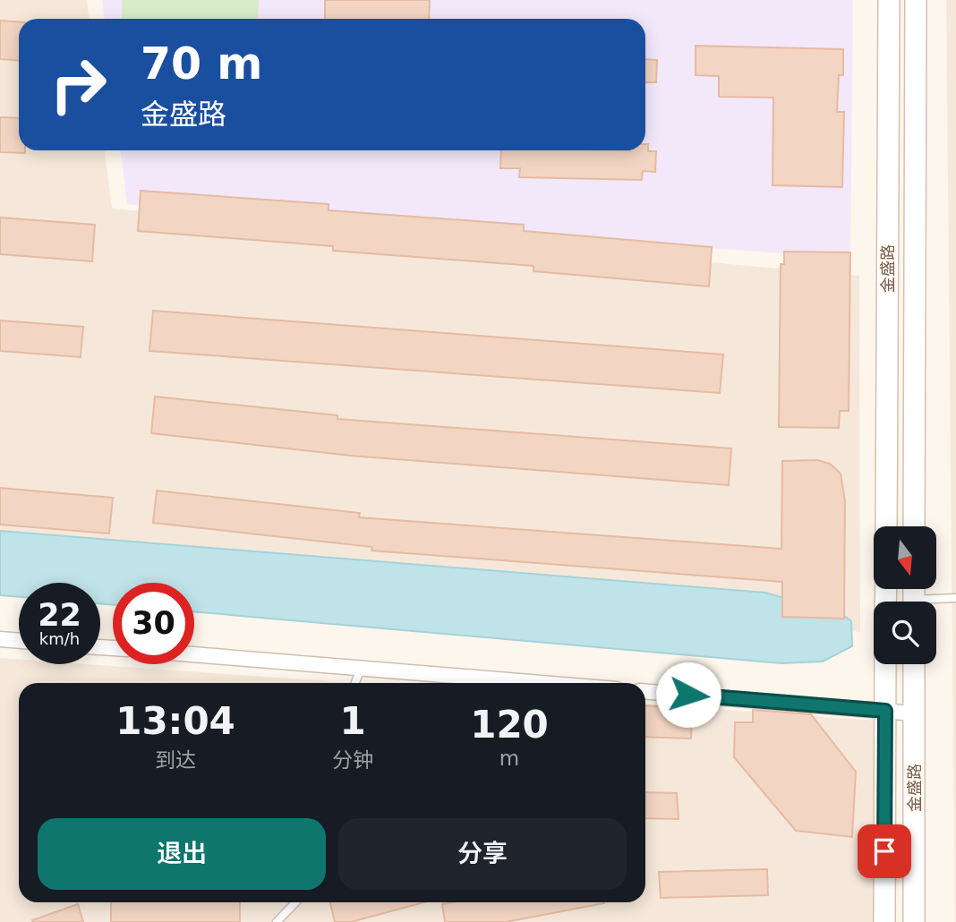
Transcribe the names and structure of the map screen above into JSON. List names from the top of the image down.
{
  "streets": {
    "street": ["金盛路"]
  },
  "north": "bottom",
  "page": {
    "turn": ["70 m", "金盛路"],
    "speed": "22 km/h",
    "limit": "30",
    "eta": [
      "13:04",
      "到达",
      "1",
      "分钟",
      "120",
      "m"
    ],
    "buttons": ["退出", "分享"]
  }
}
